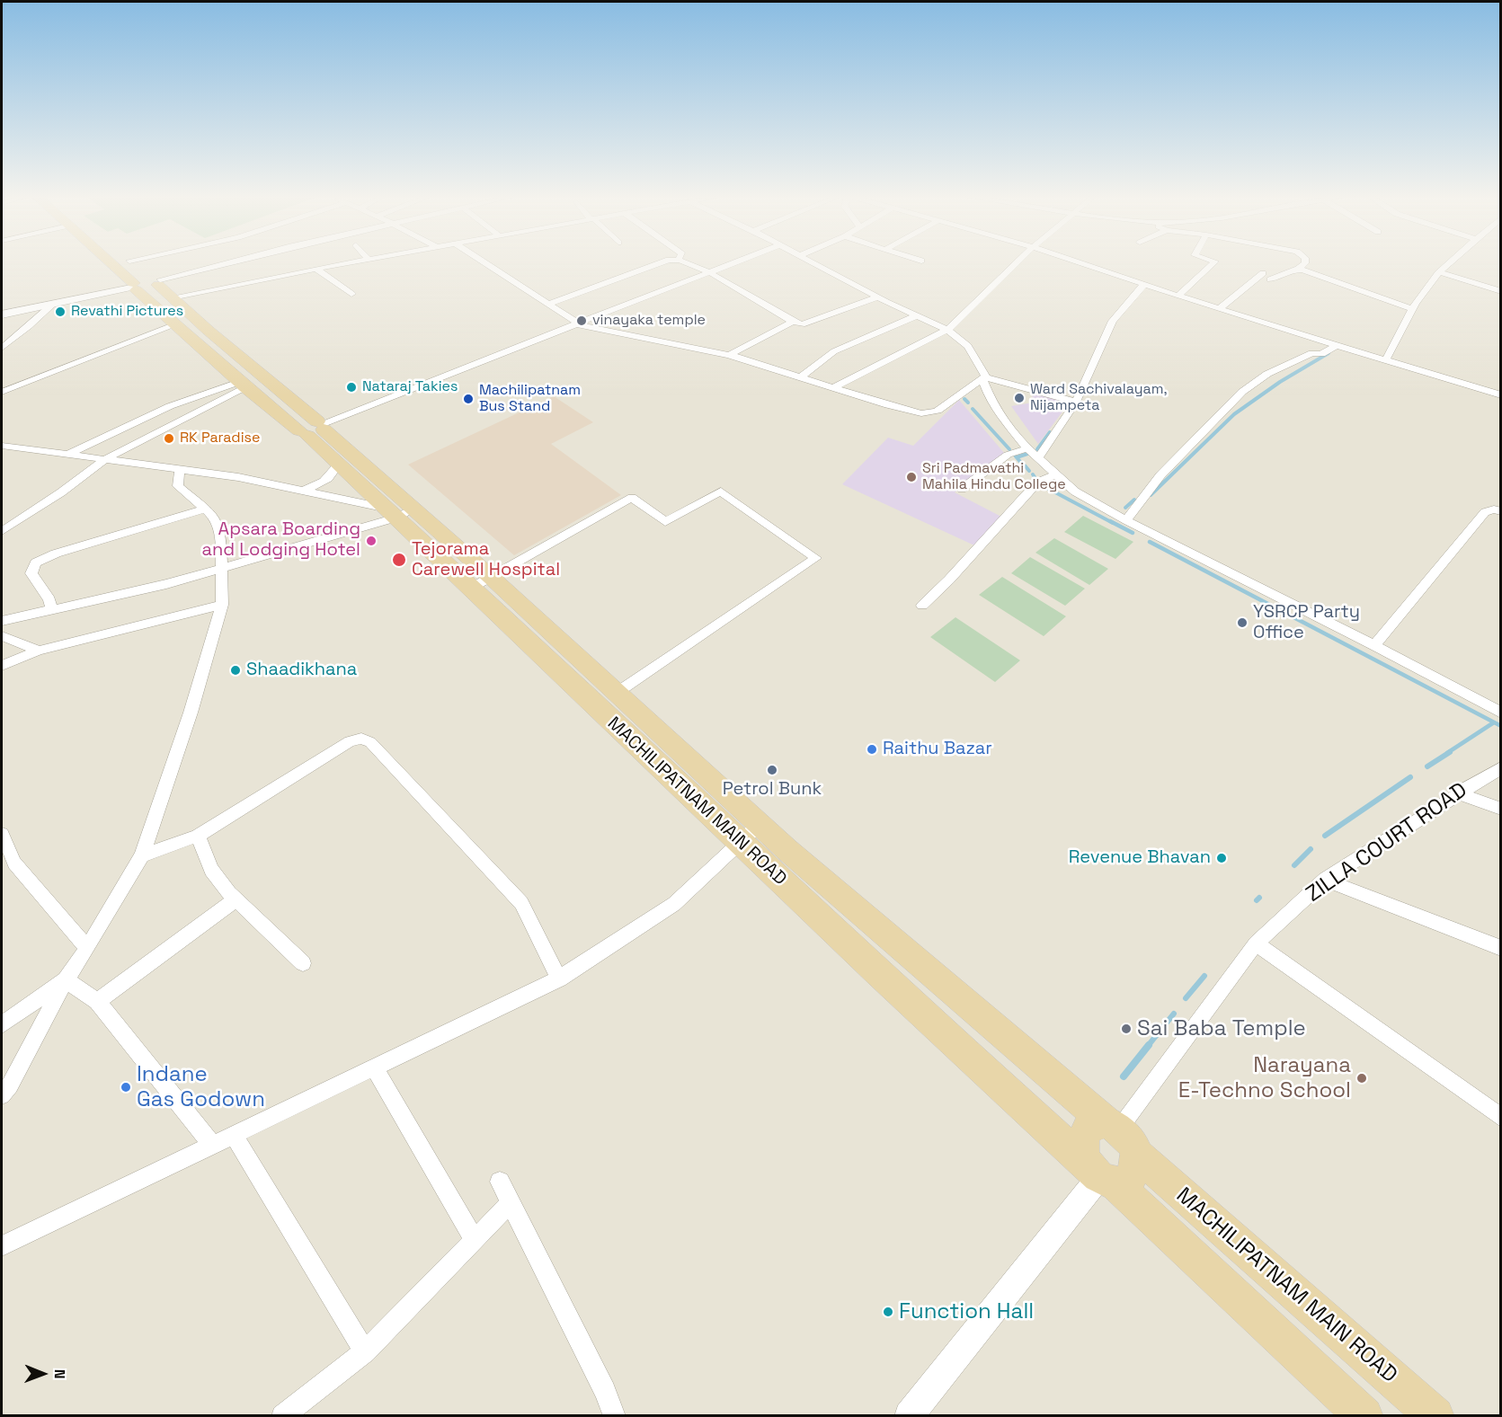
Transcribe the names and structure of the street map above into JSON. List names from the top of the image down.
{
  "streets": {
    "main road": ["MACHILIPATNAM MAIN ROAD"],
    "street": ["ZILLA COURT ROAD"]
  },
  "crossings": [
    ["MACHILIPATNAM MAIN ROAD", "ZILLA COURT ROAD"]
  ],
  "places": [
    "Revathi Pictures",
    "vinayaka temple",
    "Nataraj Takies",
    "Ward Sachivalayam, Nijampeta",
    "Machilipatnam Bus Stand",
    "RK Paradise",
    "Sri Padmavathi Mahila Hindu College",
    "Apsara Boarding and Lodging Hotel",
    "Tejorama Carewell Hospital",
    "YSRCP Party Office",
    "Shaadikhana",
    "Raithu Bazar",
    "Petrol Bunk",
    "Revenue Bhavan",
    "Sai Baba Temple",
    "Narayana E-Techno School",
    "Indane Gas Godown",
    "Function Hall"
  ],
  "north": "right"
}
